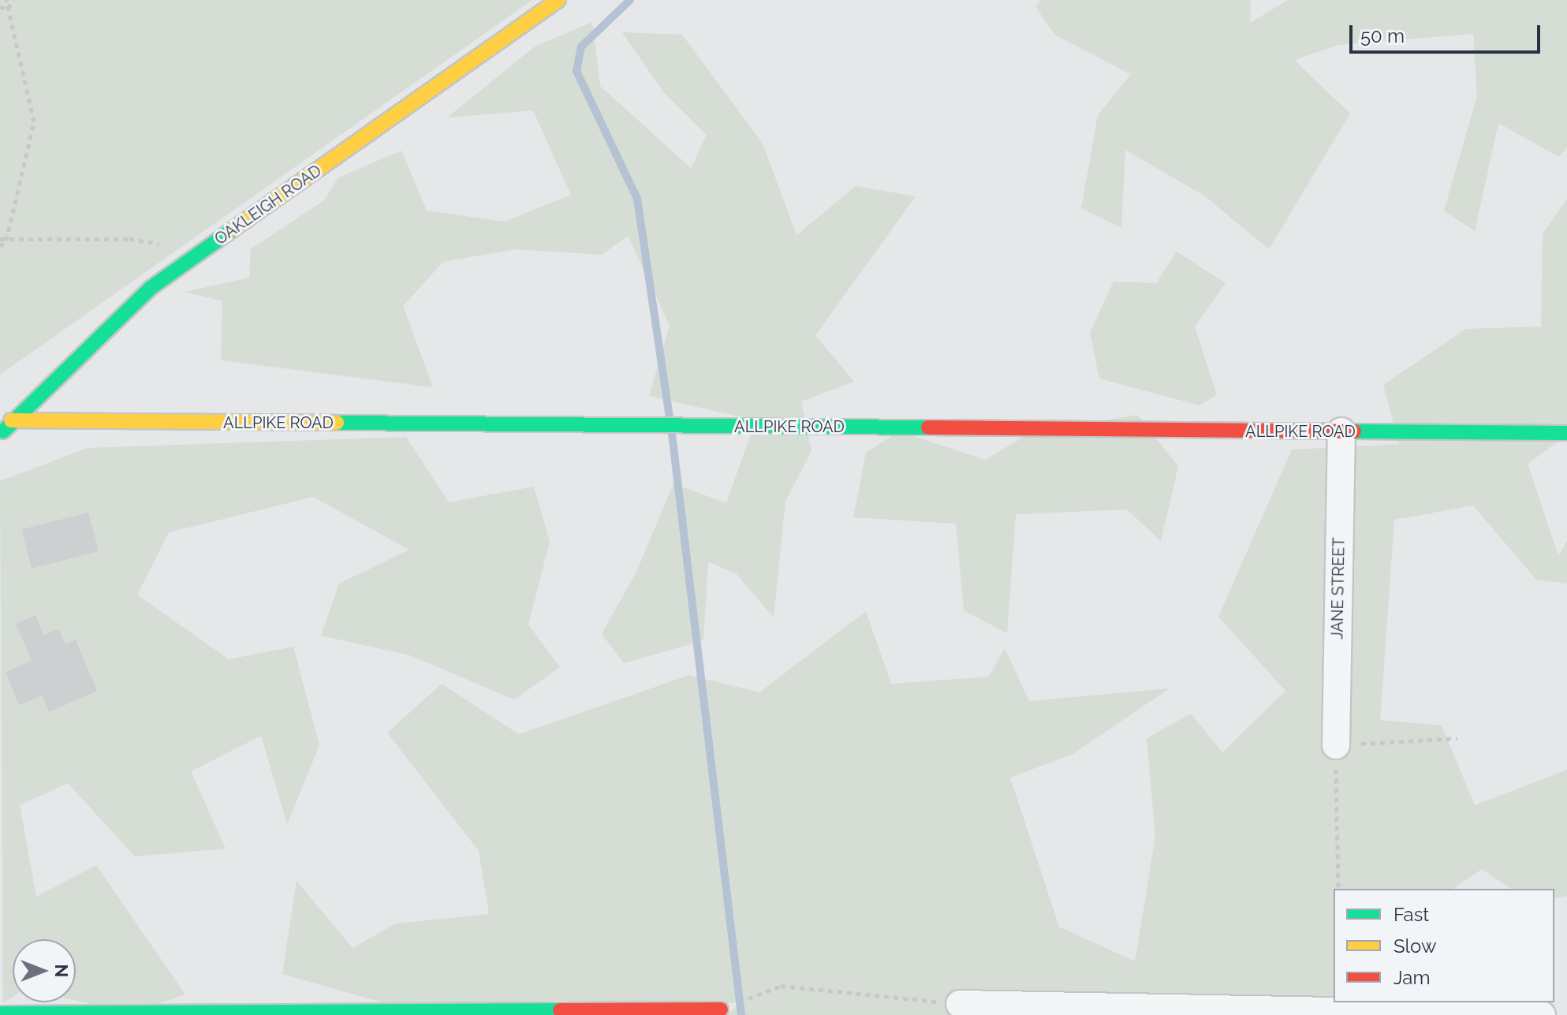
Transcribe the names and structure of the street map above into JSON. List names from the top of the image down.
{
  "streets": {
    "street": ["OAKLEIGH ROAD", "ALLPIKE ROAD", "JANE STREET"]
  },
  "crossings": [
    ["OAKLEIGH ROAD", "ALLPIKE ROAD"],
    ["ALLPIKE ROAD", "JANE STREET"]
  ],
  "legend": ["Fast", "Slow", "Jam"],
  "scale_bar": "50 m",
  "north": "right"
}
